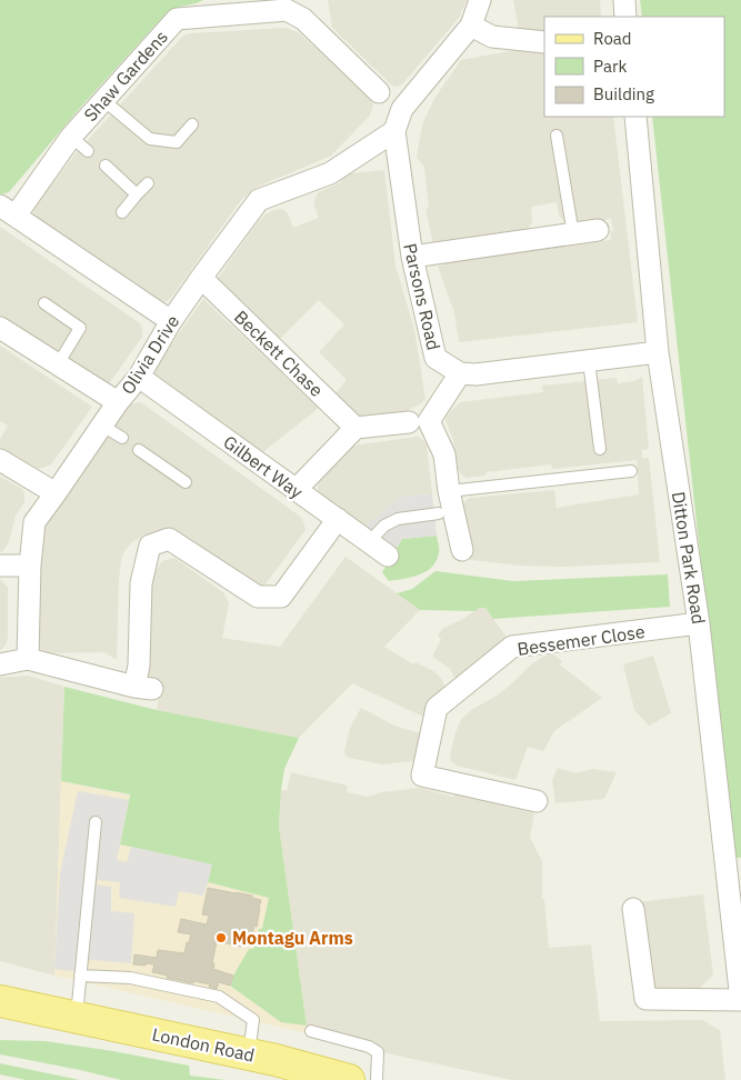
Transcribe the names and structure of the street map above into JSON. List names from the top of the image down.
{
  "streets": {
    "main road": ["London Road"],
    "street": [
      "Shaw Gardens",
      "Parsons Road",
      "Beckett Chase",
      "Olivia Drive",
      "Gilbert Way",
      "Ditton Park Road",
      "Bessemer Close"
    ]
  },
  "crossings": [
    ["Parsons Road", "Olivia Drive"],
    ["Beckett Chase", "Olivia Drive"],
    ["Olivia Drive", "Gilbert Way"],
    ["Ditton Park Road", "Bessemer Close"]
  ],
  "places": ["Montagu Arms"],
  "legend": ["Road", "Park", "Building"]
}
